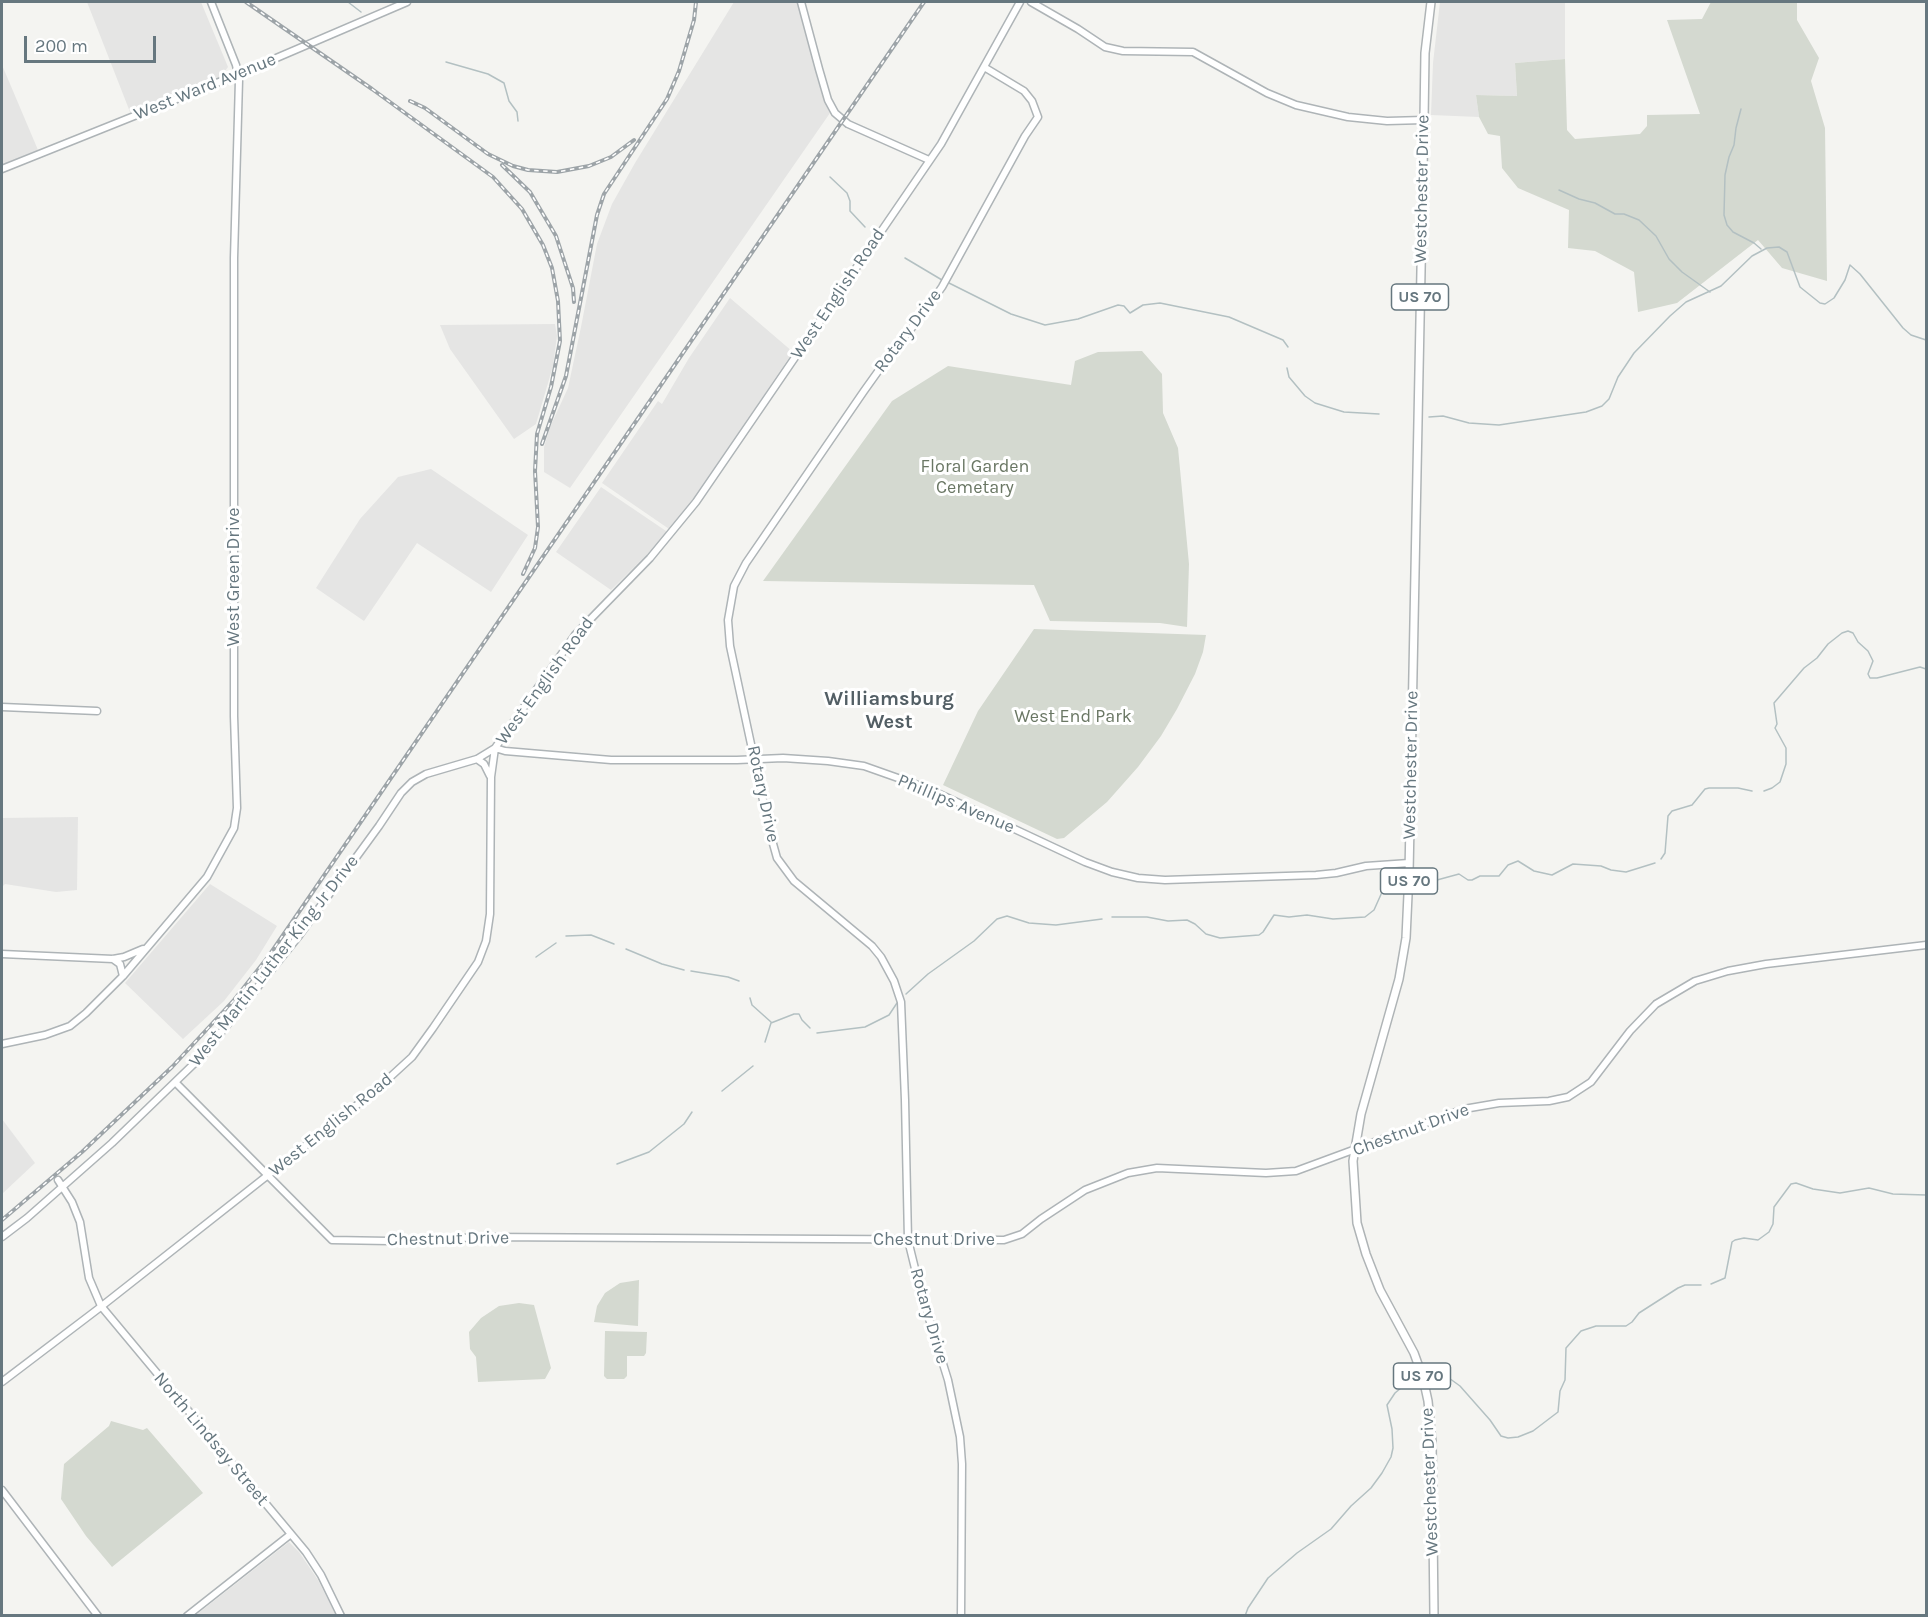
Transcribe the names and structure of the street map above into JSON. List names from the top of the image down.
{
  "streets": {
    "main road": ["Westchester Drive", "US 70"],
    "street": [
      "West Ward Avenue",
      "West English Road",
      "Rotary Drive",
      "West Green Drive",
      "Phillips Avenue",
      "West Martin Luther King Jr Drive",
      "Chestnut Drive",
      "North Lindsay Street"
    ]
  },
  "crossings": [
    ["West Ward Avenue", "West Green Drive"],
    ["Westchester Drive", "Phillips Avenue"],
    ["Westchester Drive", "Chestnut Drive"],
    ["West English Road", "Rotary Drive"],
    ["West English Road", "Phillips Avenue"],
    ["West English Road", "West Martin Luther King Jr Drive"],
    ["West English Road", "Chestnut Drive"],
    ["West English Road", "North Lindsay Street"],
    ["Rotary Drive", "Phillips Avenue"],
    ["Rotary Drive", "Chestnut Drive"],
    ["Phillips Avenue", "West Martin Luther King Jr Drive"],
    ["West Martin Luther King Jr Drive", "Chestnut Drive"],
    ["West Martin Luther King Jr Drive", "North Lindsay Street"]
  ],
  "districts": ["Williamsburg West"],
  "parks": ["Floral Garden Cemetary", "West End Park"],
  "scale_bar": "200 m"
}
